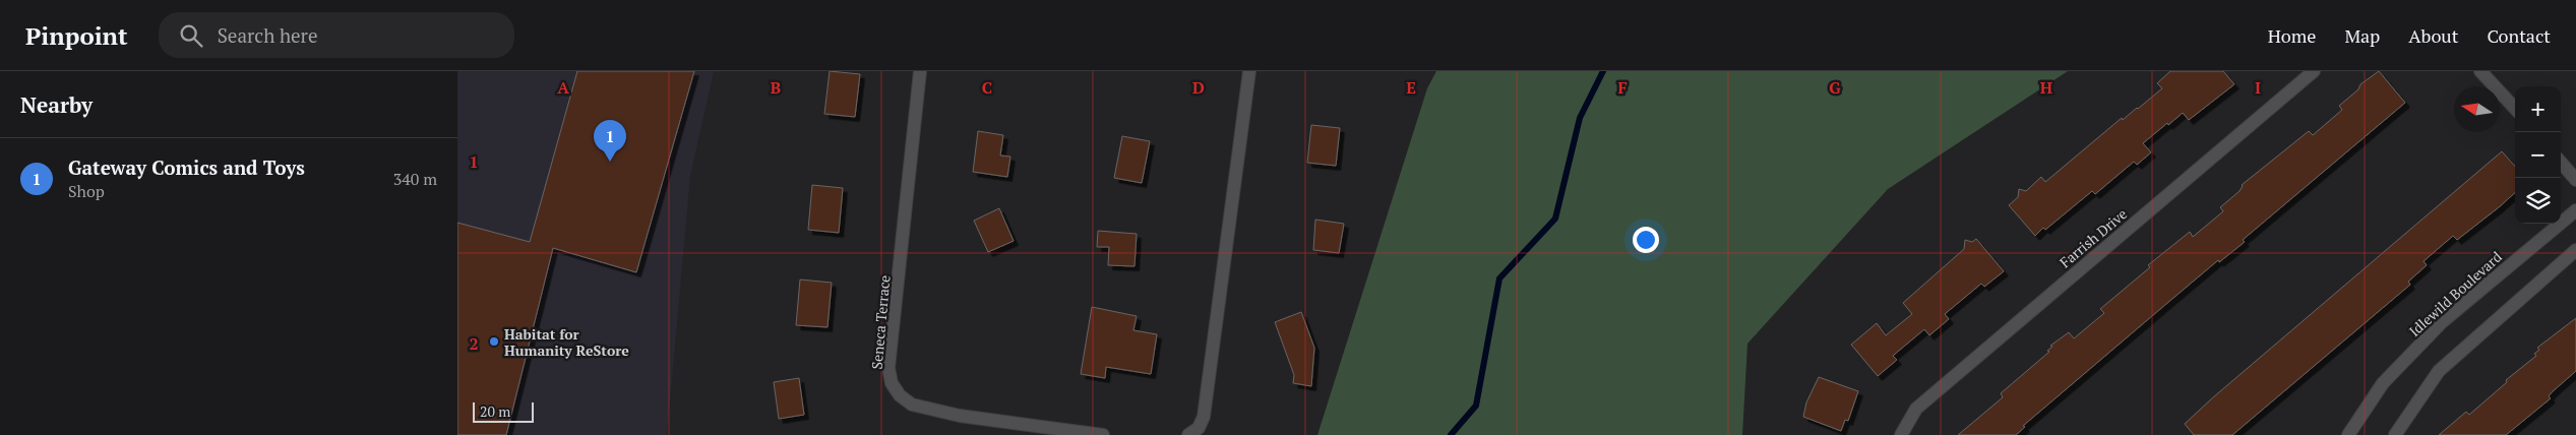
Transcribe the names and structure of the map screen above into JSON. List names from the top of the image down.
{
  "streets": {
    "street": ["Farrish Drive", "Idlewild Boulevard", "Seneca Terrace"]
  },
  "places": ["Habitat for Humanity ReStore"],
  "scale_bar": "20 m",
  "north": "left",
  "page": {
    "header": "Pinpoint",
    "search": "Search here",
    "nav": [
      "Home",
      "Map",
      "About",
      "Contact"
    ],
    "heading": "Nearby",
    "map_buttons": ["+", "−"],
    "pins": "1",
    "list": [
      {
        "mark": "1",
        "name": "Gateway Comics and Toys",
        "note": "Shop",
        "value": "340 m"
      }
    ],
    "scale": "20 m"
  },
  "grid": {
    "columns": [
      "A",
      "B",
      "C",
      "D",
      "E",
      "F",
      "G",
      "H",
      "I"
    ],
    "rows": ["1", "2"]
  }
}
